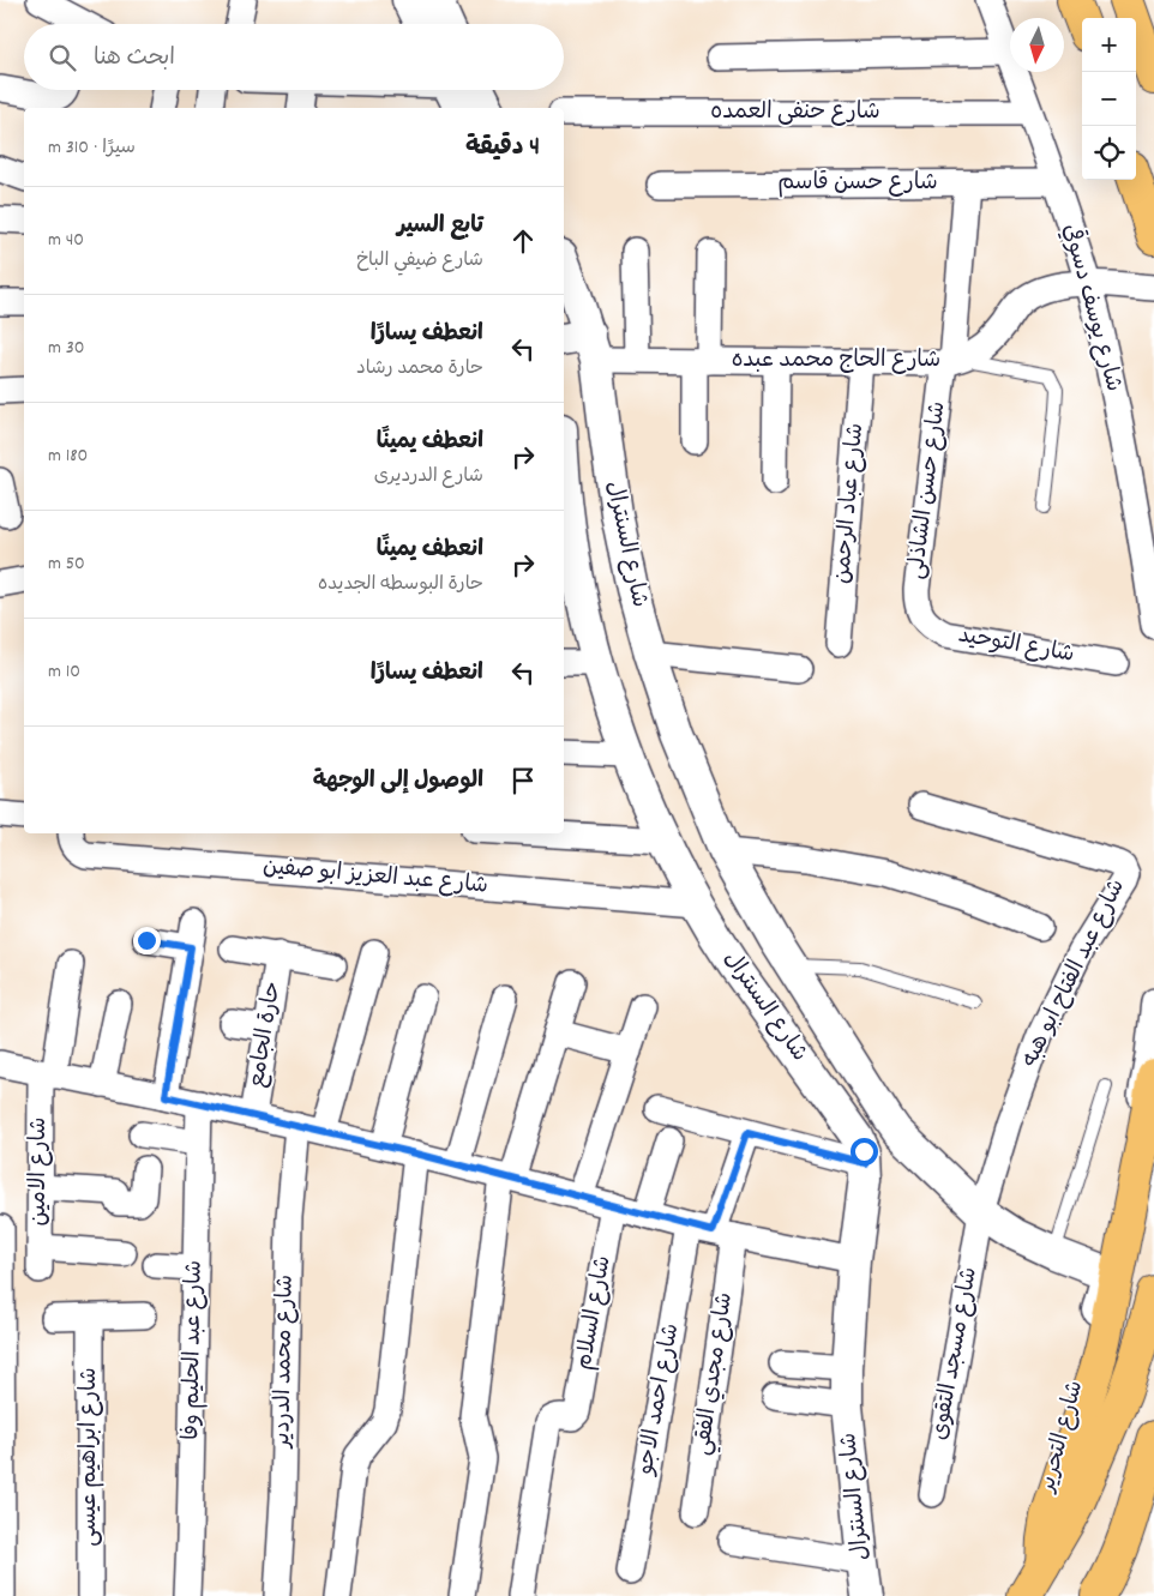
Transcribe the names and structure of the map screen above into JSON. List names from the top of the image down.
{
  "streets": {
    "street": [
      "شارع حنفى العمده",
      "شارع حسن قاسم",
      "شارع يوسف دسوقي",
      "شارع الحاج محمد عبده",
      "شارع حسن الشاذلى",
      "شارع عباد الرحمن",
      "شارع السنترال",
      "شارع التوحيد",
      "شارع عبد العزيز ابو صفين",
      "شارع عبد الفتاح ابو هبه",
      "حارة الجامع",
      "شارع الامين",
      "شارع السلام",
      "شارع عبد الحليم وفا",
      "شارع مسجد التقوى",
      "شارع محمد الدردير",
      "شارع مجدي الفقي",
      "شارع احمد الاجو",
      "شارع التحرير",
      "شارع ابراهيم عيسى"
    ]
  },
  "crossings": [
    ["شارع حنفى العمده", "شارع يوسف دسوقي"],
    ["شارع حسن قاسم", "شارع يوسف دسوقي"],
    ["شارع حسن قاسم", "شارع حسن الشاذلى"],
    ["شارع يوسف دسوقي", "شارع الحاج محمد عبده"],
    ["شارع الحاج محمد عبده", "شارع حسن الشاذلى"],
    ["شارع الحاج محمد عبده", "شارع عباد الرحمن"],
    ["شارع الحاج محمد عبده", "شارع السنترال"],
    ["شارع حسن الشاذلى", "شارع التوحيد"],
    ["شارع السنترال", "شارع عبد العزيز ابو صفين"],
    ["شارع السنترال", "شارع عبد الفتاح ابو هبه"],
    ["شارع السنترال", "شارع مسجد التقوى"],
    ["شارع السنترال", "شارع التحرير"],
    ["شارع عبد الفتاح ابو هبه", "شارع مسجد التقوى"],
    ["شارع مجدي الفقي", "شارع احمد الاجو"]
  ],
  "north": "bottom",
  "page": {
    "map_buttons": ["+", "−"],
    "search": "ابحث هنا",
    "heading": ["4 دقيقة", "سيرًا · 310 m"],
    "list": [
      ["تابع السير", "شارع ضيفي الباخ", "40 m"],
      ["انعطف يسارًا", "حارة محمد رشاد", "30 m"],
      ["انعطف يمينًا", "شارع الدرديرى", "180 m"],
      ["انعطف يمينًا", "حارة البوسطه الجديده", "50 m"],
      ["انعطف يسارًا", "10 m"],
      "الوصول إلى الوجهة"
    ]
  }
}
